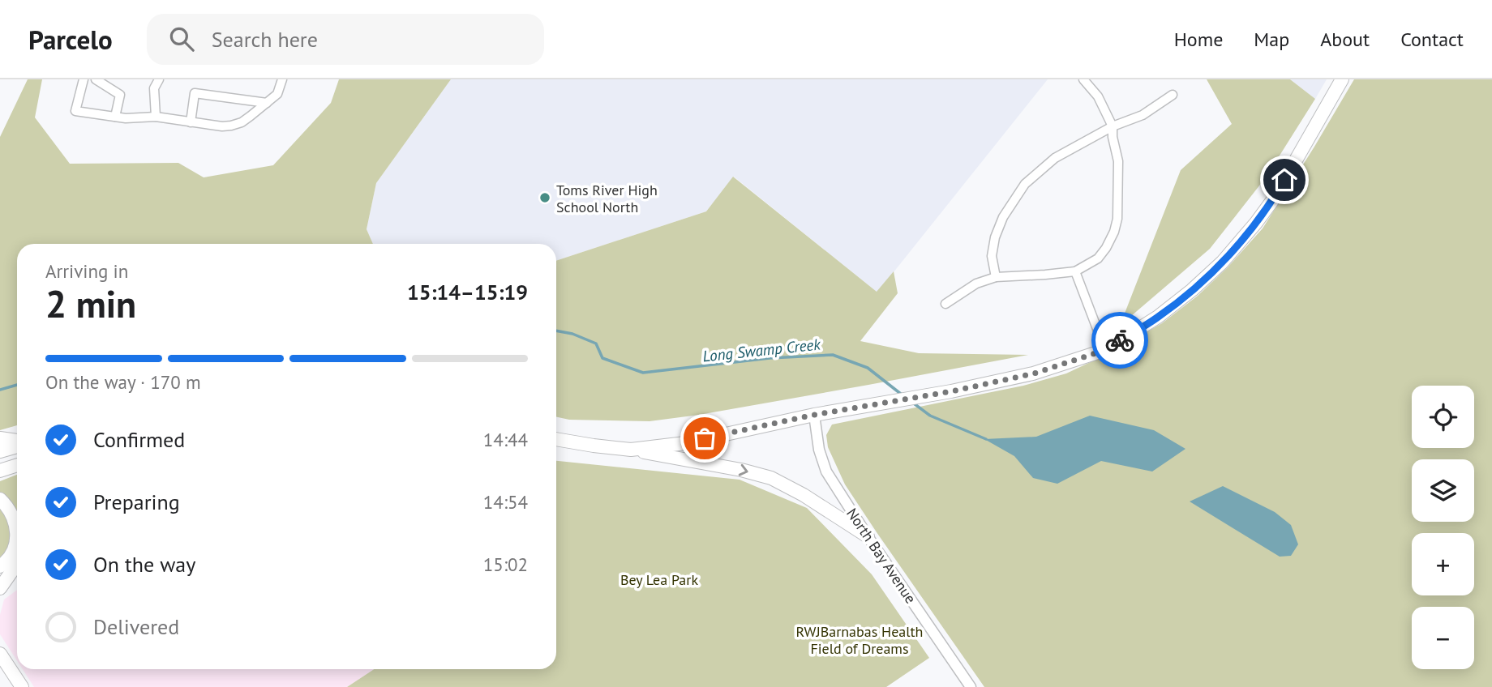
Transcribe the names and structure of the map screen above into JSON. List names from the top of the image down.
{
  "streets": {
    "street": ["North Bay Avenue"]
  },
  "water": ["Long Swamp Creek"],
  "parks": ["Bey Lea Park", "RWJBarnabas Health Field of Dreams"],
  "places": ["Toms River High School North"],
  "page": {
    "header": "Parcelo",
    "search": "Search here",
    "nav": [
      "Home",
      "Map",
      "About",
      "Contact"
    ],
    "heading": ["2 min", "Arriving in", "15:14–15:19"],
    "bar": "On the way · 170 m",
    "map_buttons": ["+", "−"],
    "list": [
      ["Confirmed", "14:44"],
      ["Preparing", "14:54"],
      ["On the way", "15:02"],
      "Delivered"
    ]
  }
}
